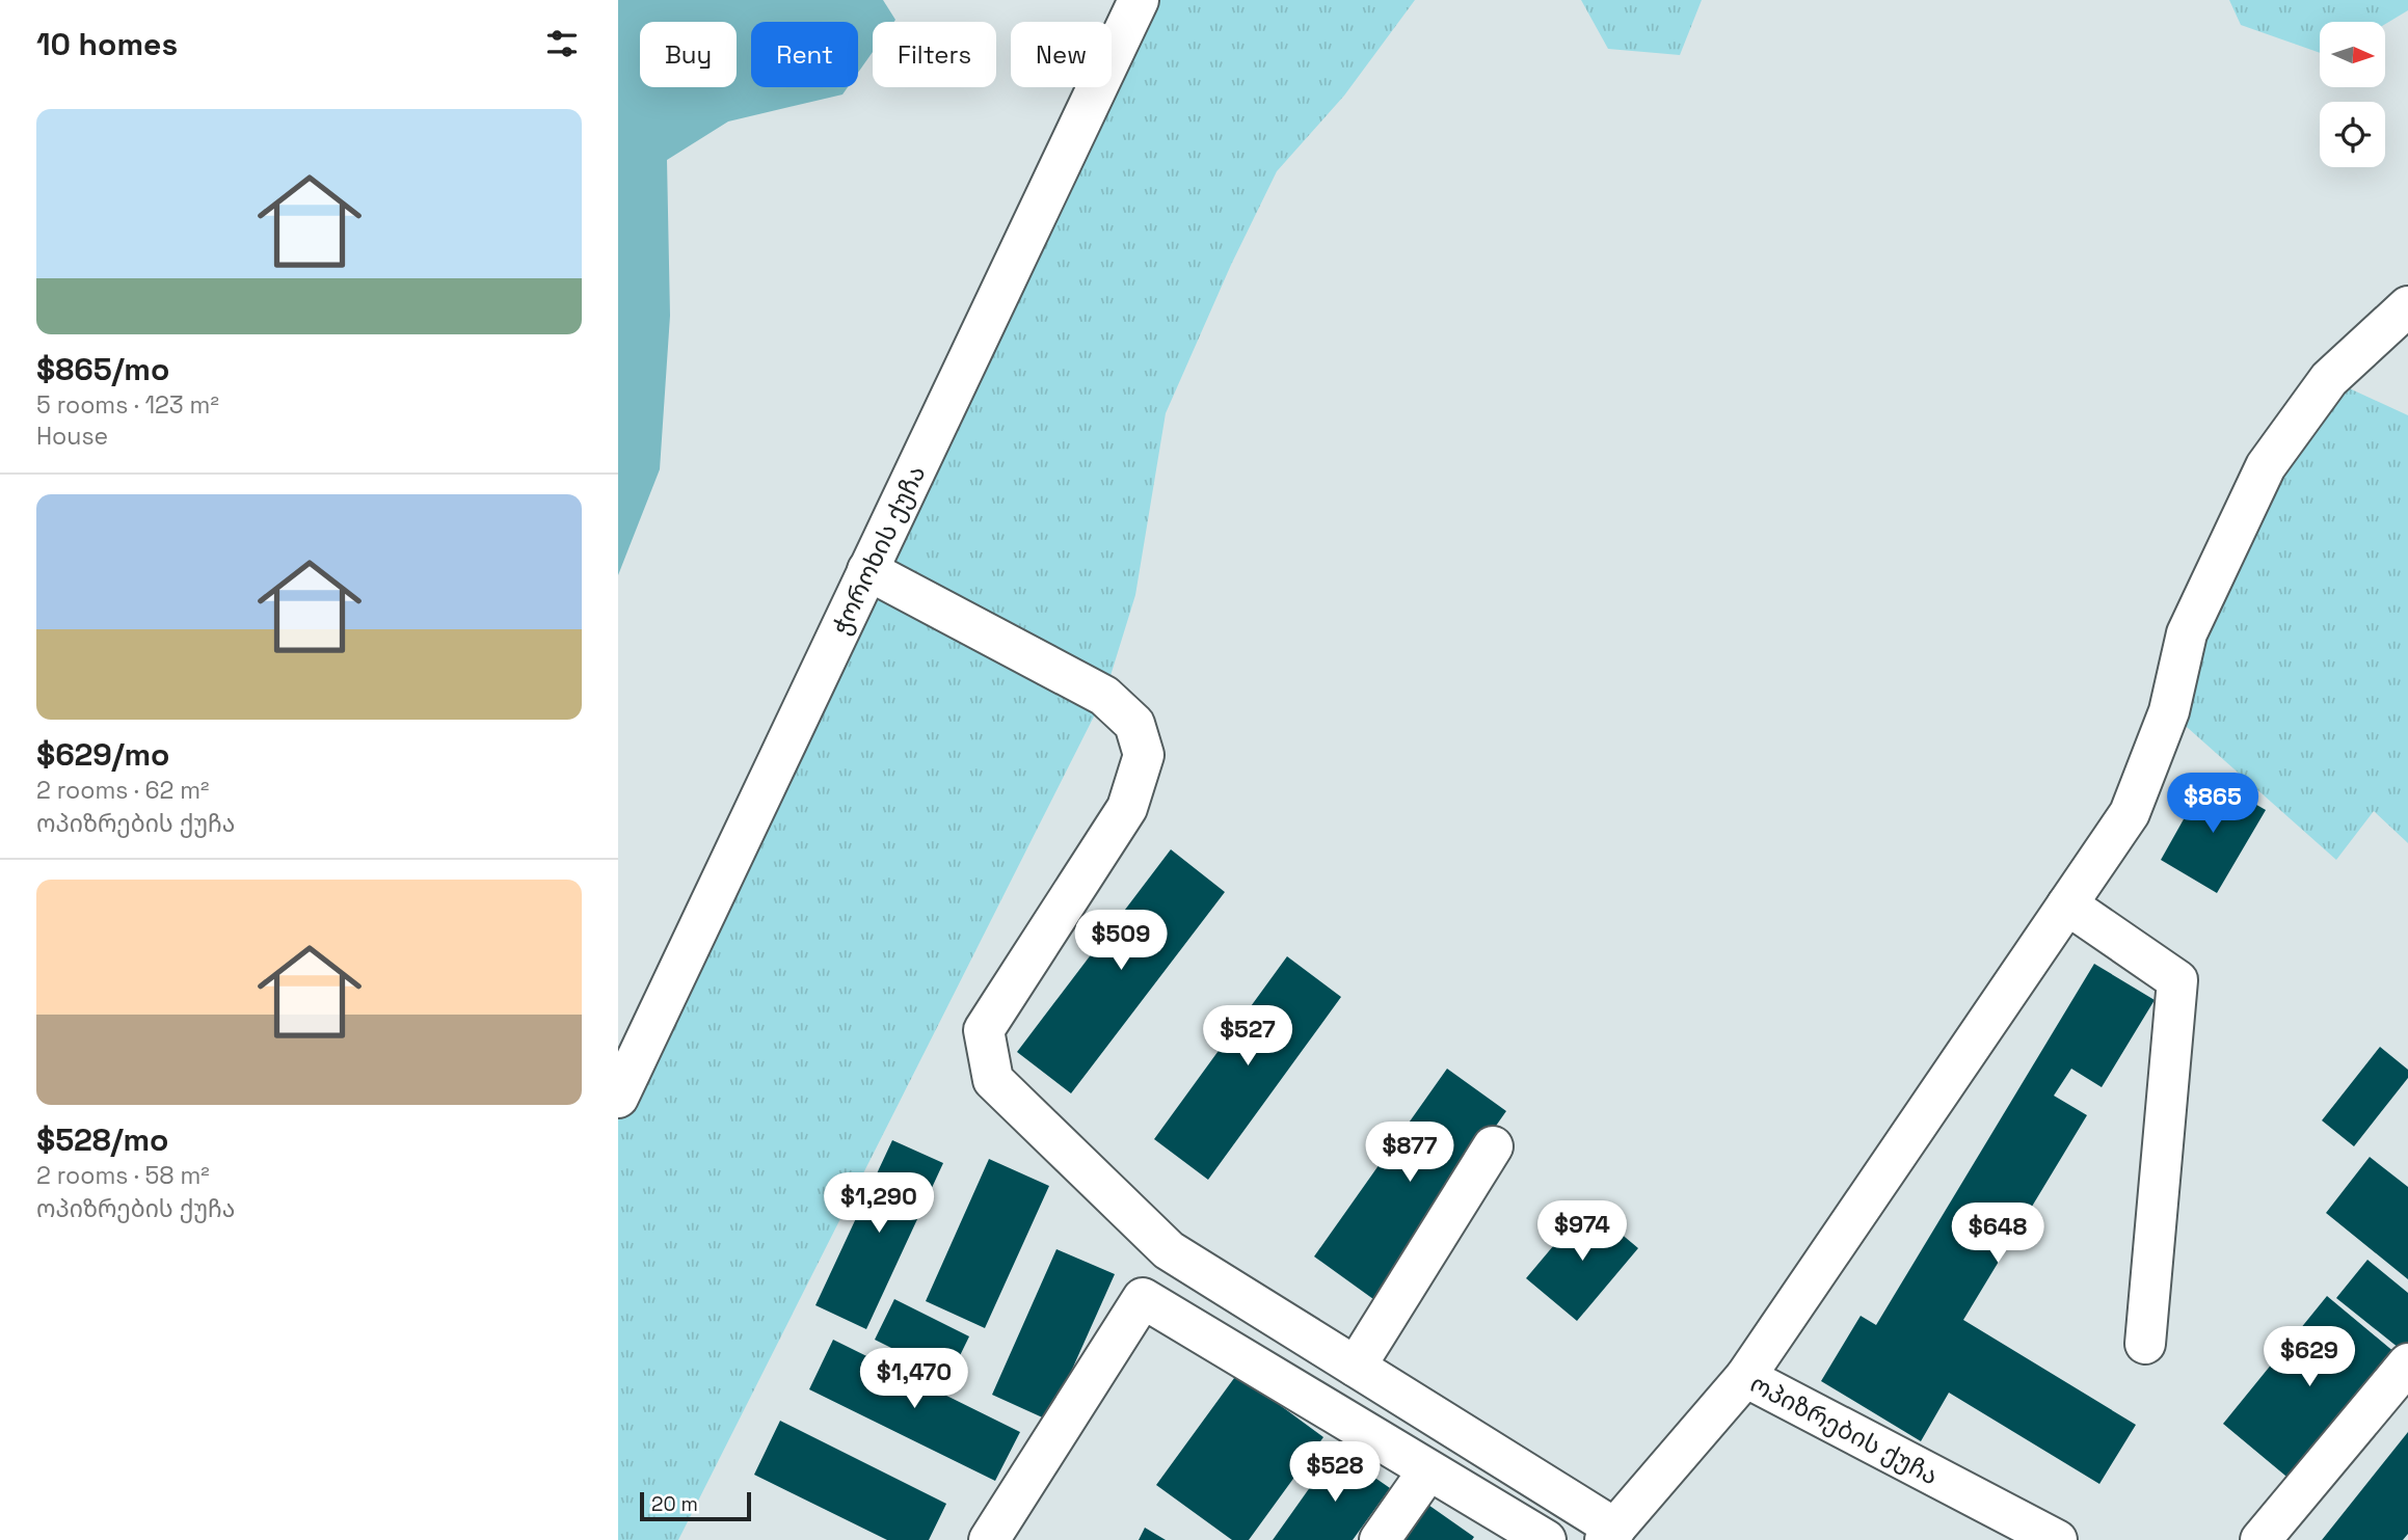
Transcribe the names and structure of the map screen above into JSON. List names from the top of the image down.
{
  "streets": {
    "street": ["ჭოროხის ქუჩა", "ოპიზრების ქუჩა"]
  },
  "scale_bar": "20 m",
  "north": "right",
  "page": {
    "heading": "10 homes",
    "chip": [
      "Buy",
      "Rent",
      "Filters",
      "New"
    ],
    "list": [
      {
        "name": "$865/mo",
        "note": "5 rooms · 123 m² · House"
      },
      {
        "name": "$629/mo",
        "note": "2 rooms · 62 m² · ოპიზრების ქუჩა"
      },
      {
        "name": "$528/mo",
        "note": "2 rooms · 58 m² · ოპიზრების ქუჩა"
      }
    ],
    "price": [
      "$865",
      "$509",
      "$527",
      "$877",
      "$1,290",
      "$974",
      "$648",
      "$629",
      "$1,470",
      "$528"
    ],
    "scale": "20 m"
  }
}
